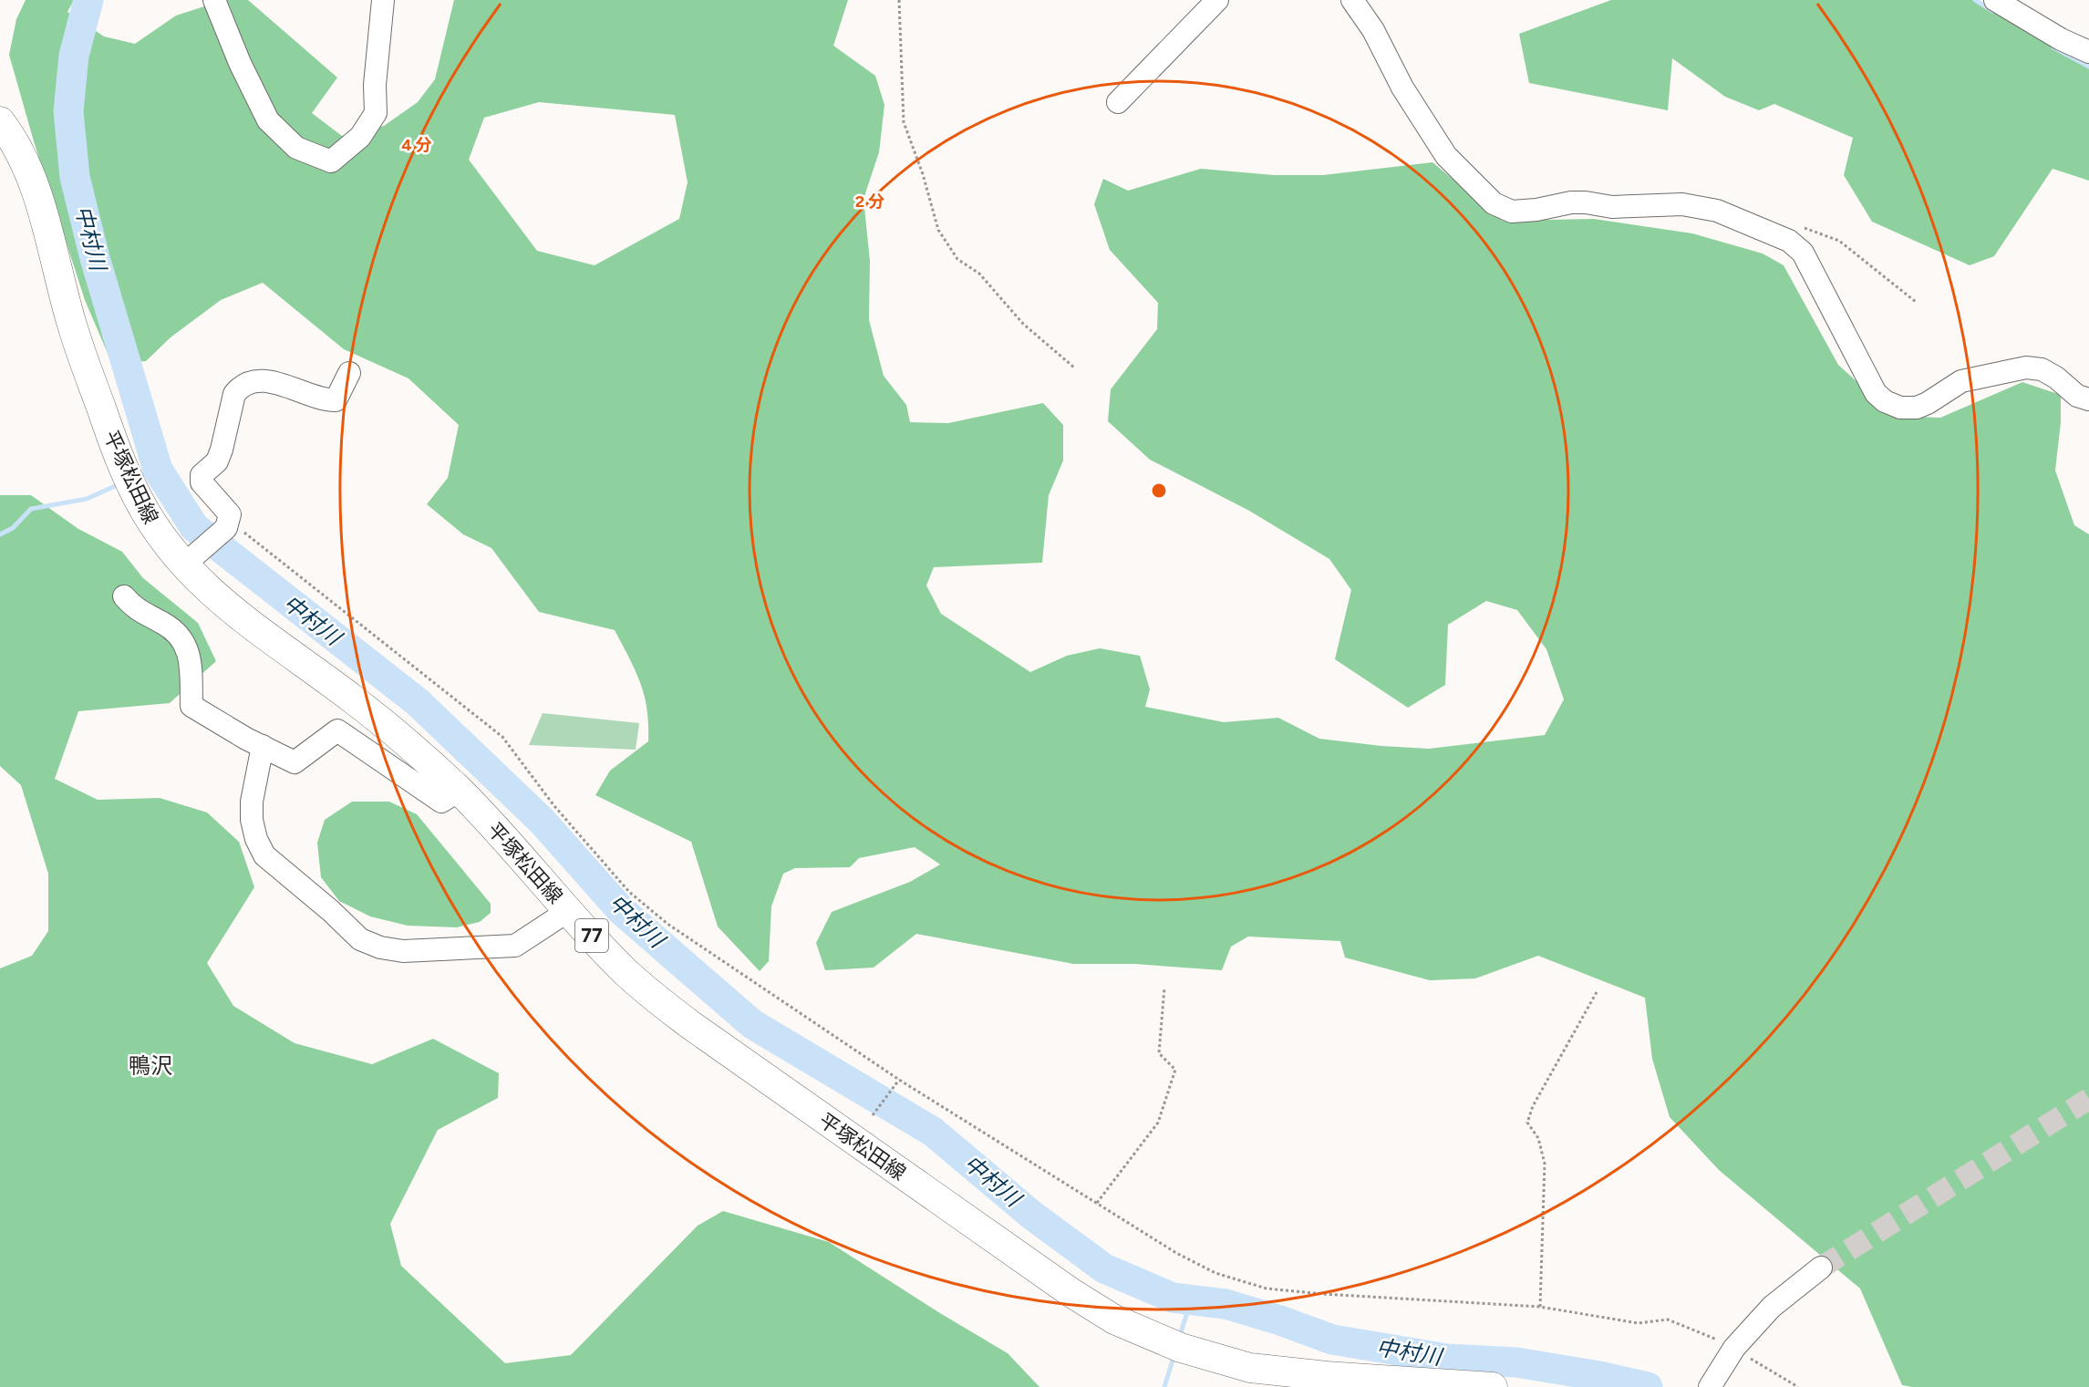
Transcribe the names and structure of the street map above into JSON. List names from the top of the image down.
{
  "streets": {
    "main road": ["平塚松田線", "77"]
  },
  "districts": ["鴨沢"],
  "water": ["中村川"],
  "rings": ["4 分", "2 分"]
}
